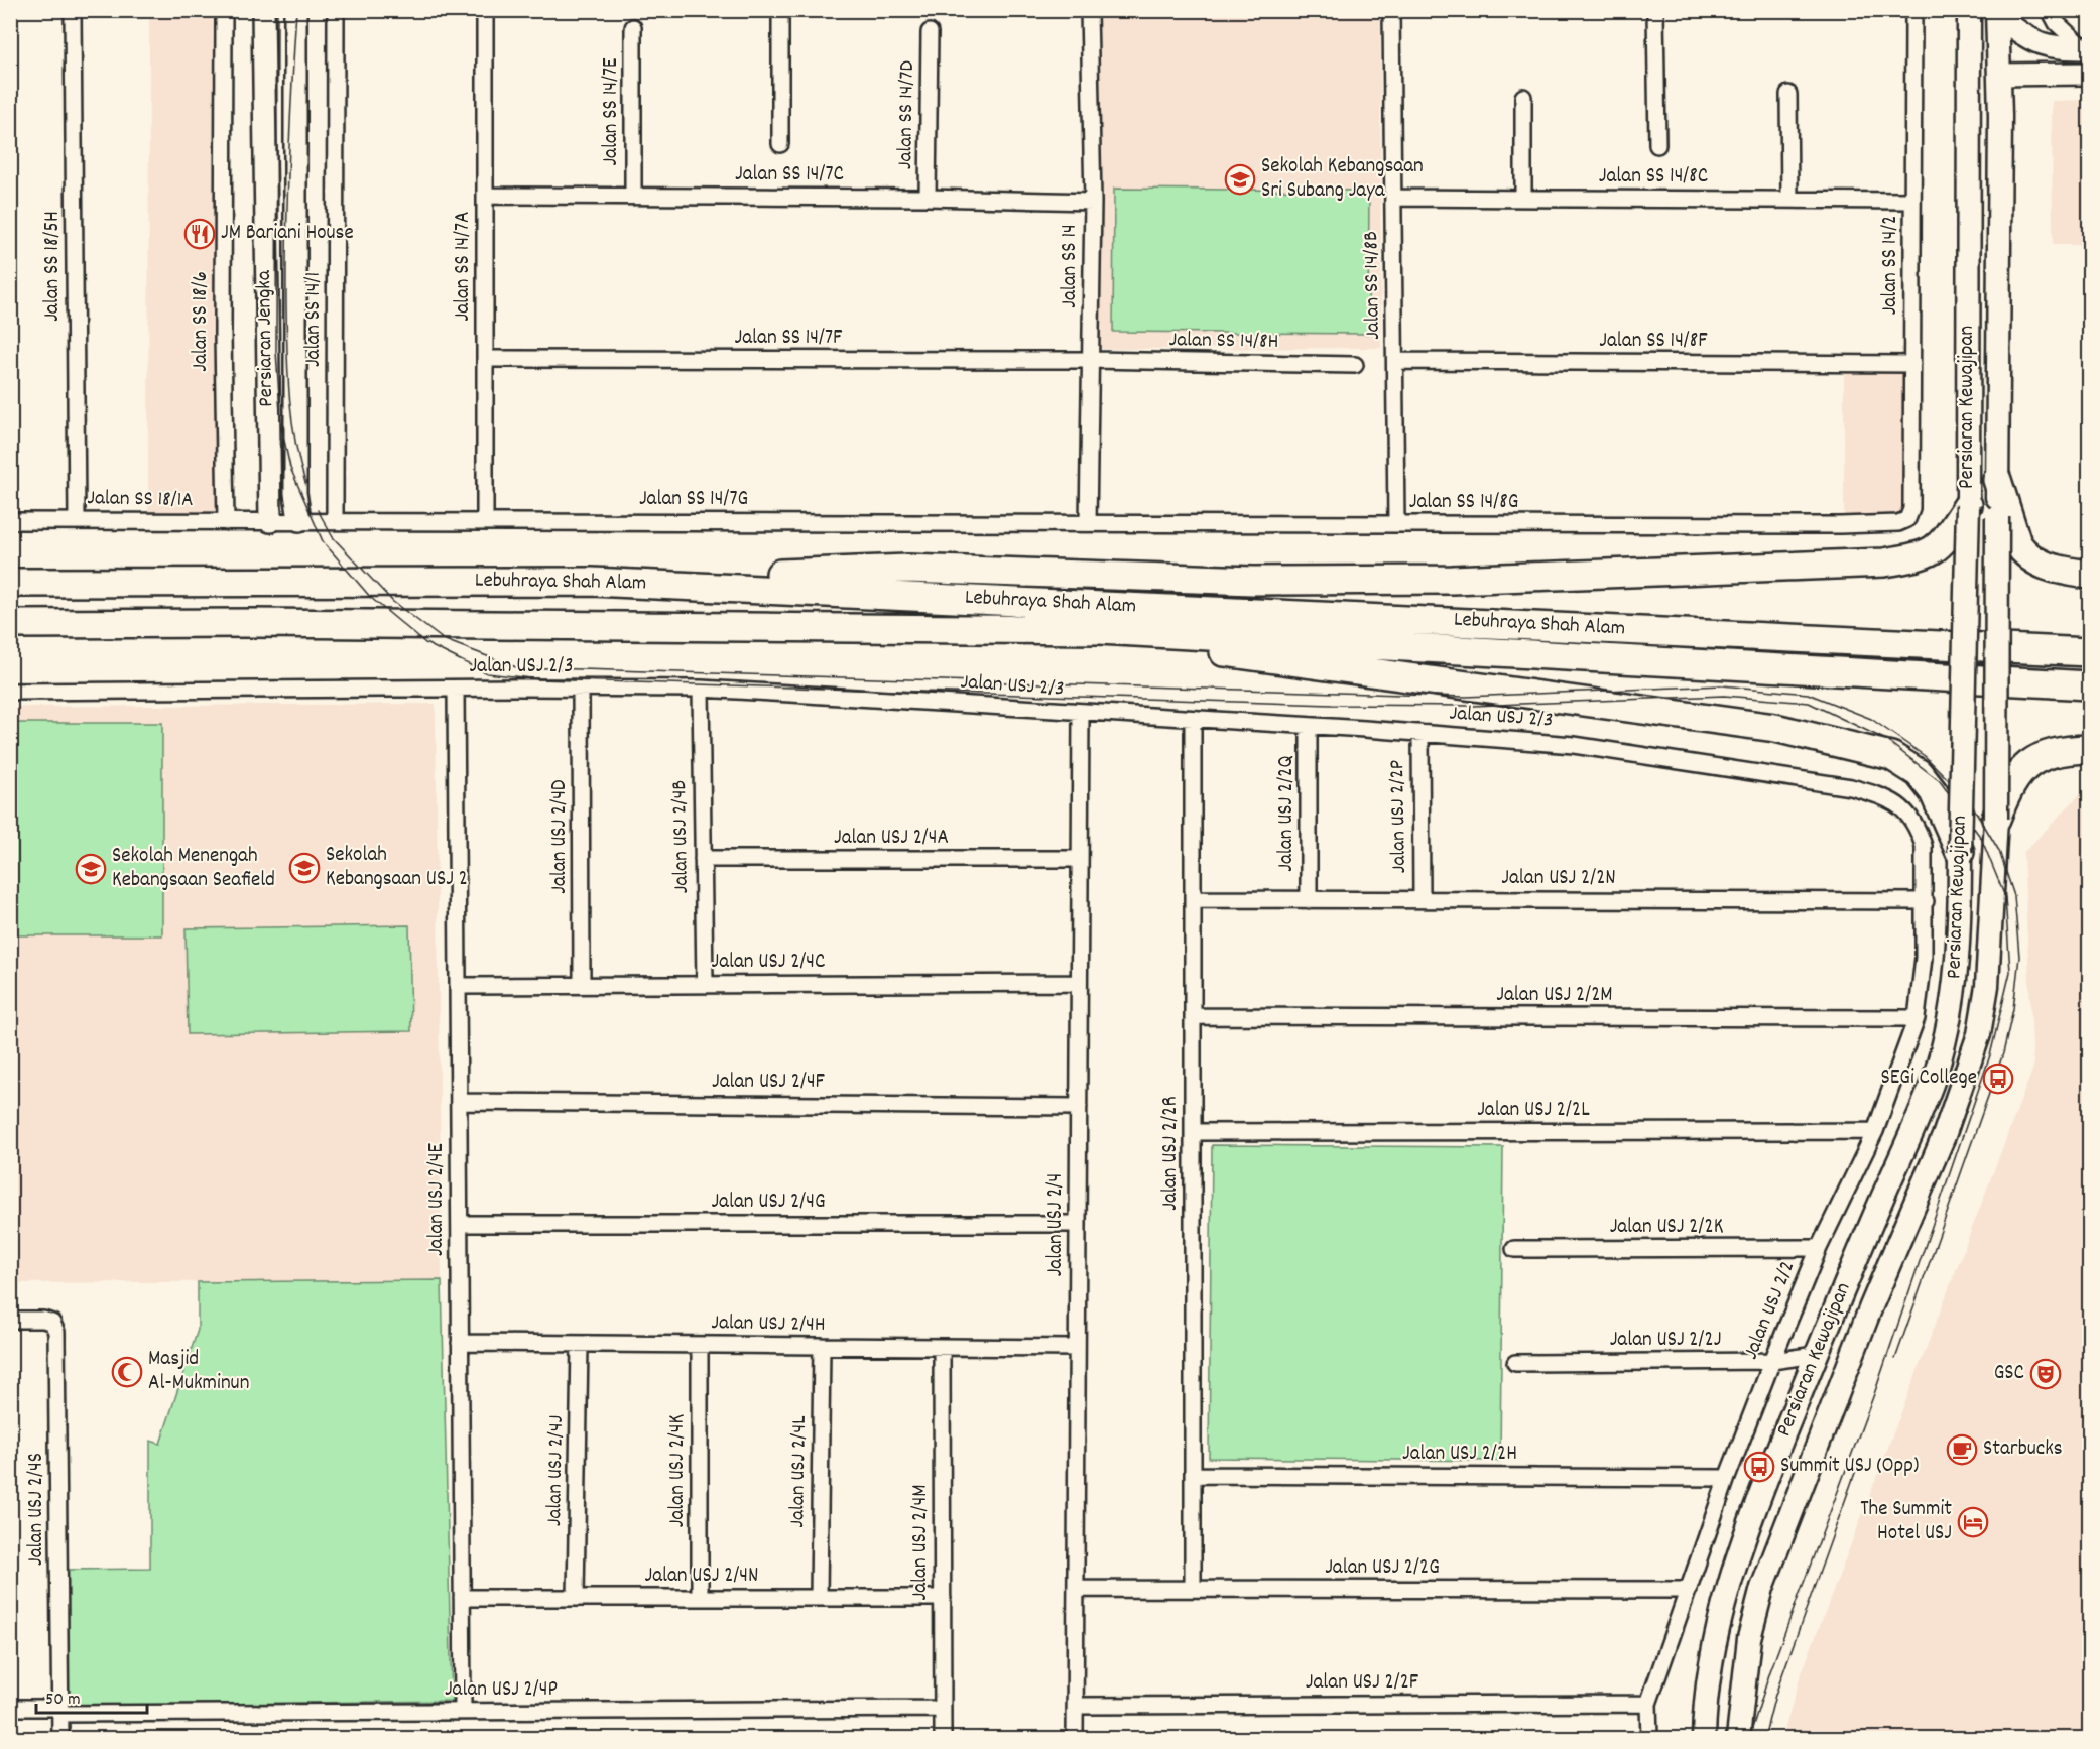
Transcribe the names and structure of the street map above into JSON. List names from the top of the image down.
{
  "streets": {
    "highway": ["Lebuhraya Shah Alam"],
    "main road": ["Persiaran Jengka", "Persiaran Kewajipan"],
    "street": [
      "Jalan SS 14/7E",
      "Jalan SS 14/7D",
      "Jalan SS 14/7C",
      "Jalan SS 14/8C",
      "Jalan SS 14/2",
      "Jalan SS 18/5H",
      "Jalan SS 14/7A",
      "Jalan SS 14",
      "Jalan SS 14/8B",
      "Jalan SS 14/1",
      "Jalan SS 18/6",
      "Jalan SS 14/7F",
      "Jalan SS 14/8H",
      "Jalan SS 14/8F",
      "Jalan SS 18/1A",
      "Jalan SS 14/7G",
      "Jalan SS 14/8G",
      "Jalan USJ 2/3",
      "Jalan USJ 2/2Q",
      "Jalan USJ 2/2P",
      "Jalan USJ 2/4D",
      "Jalan USJ 2/4B",
      "Jalan USJ 2/4A",
      "Jalan USJ 2/2N",
      "Jalan USJ 2/4C",
      "Jalan USJ 2/2M",
      "Jalan USJ 2/4F",
      "Jalan USJ 2/2L",
      "Jalan USJ 2/2R",
      "Jalan USJ 2/4E",
      "Jalan USJ 2/4G",
      "Jalan USJ 2/4",
      "Jalan USJ 2/2K",
      "Jalan USJ 2/2",
      "Jalan USJ 2/4H",
      "Jalan USJ 2/2J",
      "Jalan USJ 2/2H",
      "Jalan USJ 2/4J",
      "Jalan USJ 2/4K",
      "Jalan USJ 2/4L",
      "Jalan USJ 2/4S",
      "Jalan USJ 2/4M",
      "Jalan USJ 2/2G",
      "Jalan USJ 2/4N",
      "Jalan USJ 2/2F",
      "Jalan USJ 2/4P"
    ]
  },
  "crossings": [
    ["Jalan SS 14/7E", "Jalan SS 14/7C"],
    ["Jalan SS 14/7D", "Jalan SS 14/7C"],
    ["Jalan SS 14/7C", "Jalan SS 14/7A"],
    ["Jalan SS 14/7C", "Jalan SS 14"],
    ["Jalan SS 14/8C", "Jalan SS 14/2"],
    ["Jalan SS 14/8C", "Jalan SS 14/8B"],
    ["Jalan SS 14/2", "Jalan SS 14/8F"],
    ["Jalan SS 14/2", "Jalan SS 14/8G"],
    ["Jalan SS 18/5H", "Jalan SS 18/1A"],
    ["Jalan SS 14/7A", "Jalan SS 14/7F"],
    ["Jalan SS 14/7A", "Jalan SS 14/7G"],
    ["Jalan SS 14", "Jalan SS 14/7F"],
    ["Jalan SS 14", "Jalan SS 14/8H"],
    ["Jalan SS 14", "Jalan SS 14/7G"],
    ["Jalan SS 14", "Jalan SS 14/8G"],
    ["Jalan SS 14/8B", "Jalan SS 14/8F"],
    ["Jalan SS 14/8B", "Jalan SS 14/8G"],
    ["Jalan SS 14/1", "Jalan SS 14/7G"],
    ["Jalan SS 18/6", "Jalan SS 18/1A"],
    ["Persiaran Jengka", "Jalan SS 18/1A"],
    ["Persiaran Jengka", "Jalan SS 14/7G"],
    ["Jalan SS 14/7F", "Jalan SS 14/8H"],
    ["Persiaran Kewajipan", "Jalan USJ 2/2J"],
    ["Jalan SS 14/7G", "Jalan SS 14/8G"],
    ["Jalan USJ 2/3", "Jalan USJ 2/2Q"],
    ["Jalan USJ 2/3", "Jalan USJ 2/2P"],
    ["Jalan USJ 2/3", "Jalan USJ 2/4D"],
    ["Jalan USJ 2/3", "Jalan USJ 2/4B"],
    ["Jalan USJ 2/3", "Jalan USJ 2/2N"],
    ["Jalan USJ 2/3", "Jalan USJ 2/2R"],
    ["Jalan USJ 2/3", "Jalan USJ 2/4E"],
    ["Jalan USJ 2/3", "Jalan USJ 2/4"],
    ["Jalan USJ 2/3", "Jalan USJ 2/2"],
    ["Jalan USJ 2/2Q", "Jalan USJ 2/2N"],
    ["Jalan USJ 2/2P", "Jalan USJ 2/2N"],
    ["Jalan USJ 2/4D", "Jalan USJ 2/4C"],
    ["Jalan USJ 2/4B", "Jalan USJ 2/4A"],
    ["Jalan USJ 2/4B", "Jalan USJ 2/4C"],
    ["Jalan USJ 2/4A", "Jalan USJ 2/4"],
    ["Jalan USJ 2/2N", "Jalan USJ 2/2R"],
    ["Jalan USJ 2/2N", "Jalan USJ 2/2"],
    ["Jalan USJ 2/4C", "Jalan USJ 2/4E"],
    ["Jalan USJ 2/4C", "Jalan USJ 2/4"],
    ["Jalan USJ 2/2M", "Jalan USJ 2/2R"],
    ["Jalan USJ 2/2M", "Jalan USJ 2/2"],
    ["Jalan USJ 2/4F", "Jalan USJ 2/4E"],
    ["Jalan USJ 2/4F", "Jalan USJ 2/4"],
    ["Jalan USJ 2/2L", "Jalan USJ 2/2R"],
    ["Jalan USJ 2/2L", "Jalan USJ 2/2"],
    ["Jalan USJ 2/2R", "Jalan USJ 2/2H"],
    ["Jalan USJ 2/2R", "Jalan USJ 2/2G"],
    ["Jalan USJ 2/4E", "Jalan USJ 2/4G"],
    ["Jalan USJ 2/4E", "Jalan USJ 2/4H"],
    ["Jalan USJ 2/4E", "Jalan USJ 2/4N"],
    ["Jalan USJ 2/4E", "Jalan USJ 2/4P"],
    ["Jalan USJ 2/4G", "Jalan USJ 2/4"],
    ["Jalan USJ 2/4", "Jalan USJ 2/4H"],
    ["Jalan USJ 2/4", "Jalan USJ 2/2G"],
    ["Jalan USJ 2/4", "Jalan USJ 2/2F"],
    ["Jalan USJ 2/2K", "Jalan USJ 2/2"],
    ["Jalan USJ 2/2", "Jalan USJ 2/2J"],
    ["Jalan USJ 2/2", "Jalan USJ 2/2H"],
    ["Jalan USJ 2/2", "Jalan USJ 2/2G"],
    ["Jalan USJ 2/2", "Jalan USJ 2/2F"],
    ["Jalan USJ 2/4H", "Jalan USJ 2/4J"],
    ["Jalan USJ 2/4H", "Jalan USJ 2/4K"],
    ["Jalan USJ 2/4H", "Jalan USJ 2/4L"],
    ["Jalan USJ 2/4H", "Jalan USJ 2/4M"],
    ["Jalan USJ 2/4J", "Jalan USJ 2/4N"],
    ["Jalan USJ 2/4K", "Jalan USJ 2/4N"],
    ["Jalan USJ 2/4L", "Jalan USJ 2/4N"],
    ["Jalan USJ 2/4S", "Jalan USJ 2/4P"],
    ["Jalan USJ 2/4M", "Jalan USJ 2/4N"],
    ["Jalan USJ 2/4M", "Jalan USJ 2/4P"]
  ],
  "places": {
    "school or university": ["Sekolah Kebangsaan Sri Subang Jaya", "Sekolah Kebangsaan USJ 2", "Sekolah Menengah Kebangsaan Seafield"],
    "restaurant": ["JM Bariani House"],
    "bus stop": ["SEGi College", "Summit USJ (Opp)"],
    "mosque": ["Masjid Al-Mukminun"],
    "theatre": ["GSC"],
    "cafe": ["Starbucks"],
    "hotel": ["The Summit Hotel USJ"]
  },
  "scale_bar": "50 m"
}
